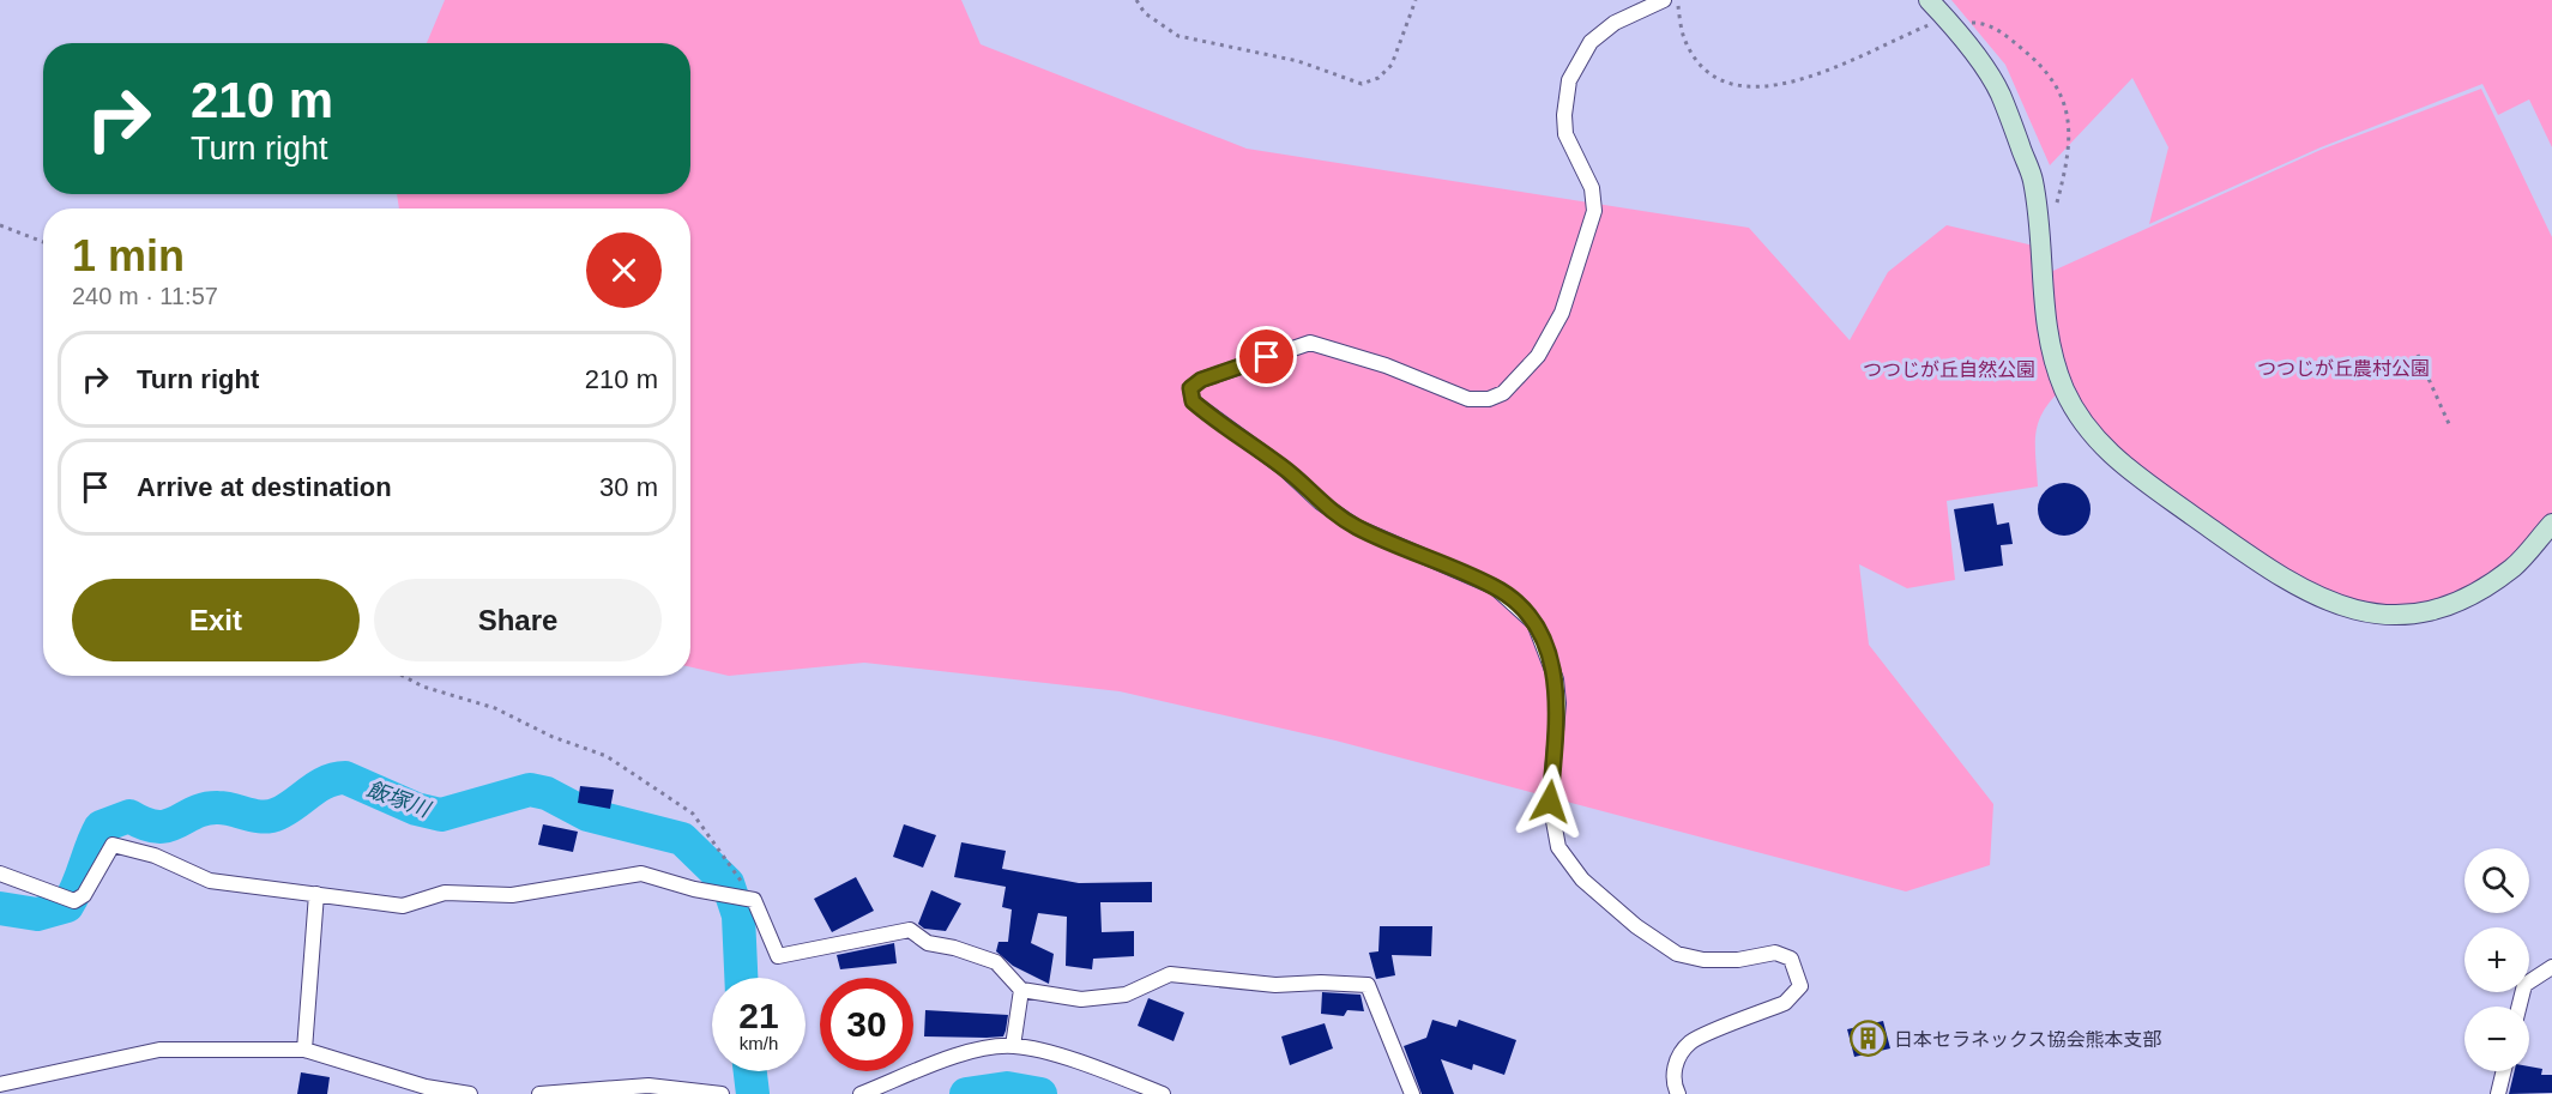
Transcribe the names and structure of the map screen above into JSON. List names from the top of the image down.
{
  "water": ["飯塚川"],
  "parks": ["つつじが丘農村公園", "つつじが丘自然公園"],
  "places": {
    "building": ["日本セラネックス協会熊本支部"]
  },
  "page": {
    "turn": ["210 m", "Turn right"],
    "heading": ["1 min", "240 m · 11:57"],
    "list": [
      {
        "name": "Turn right",
        "value": "210 m"
      },
      {
        "name": "Arrive at destination",
        "value": "30 m"
      }
    ],
    "buttons": ["Exit", "Share"],
    "map_buttons": ["+", "−"],
    "speed": "21 km/h",
    "limit": "30"
  }
}
